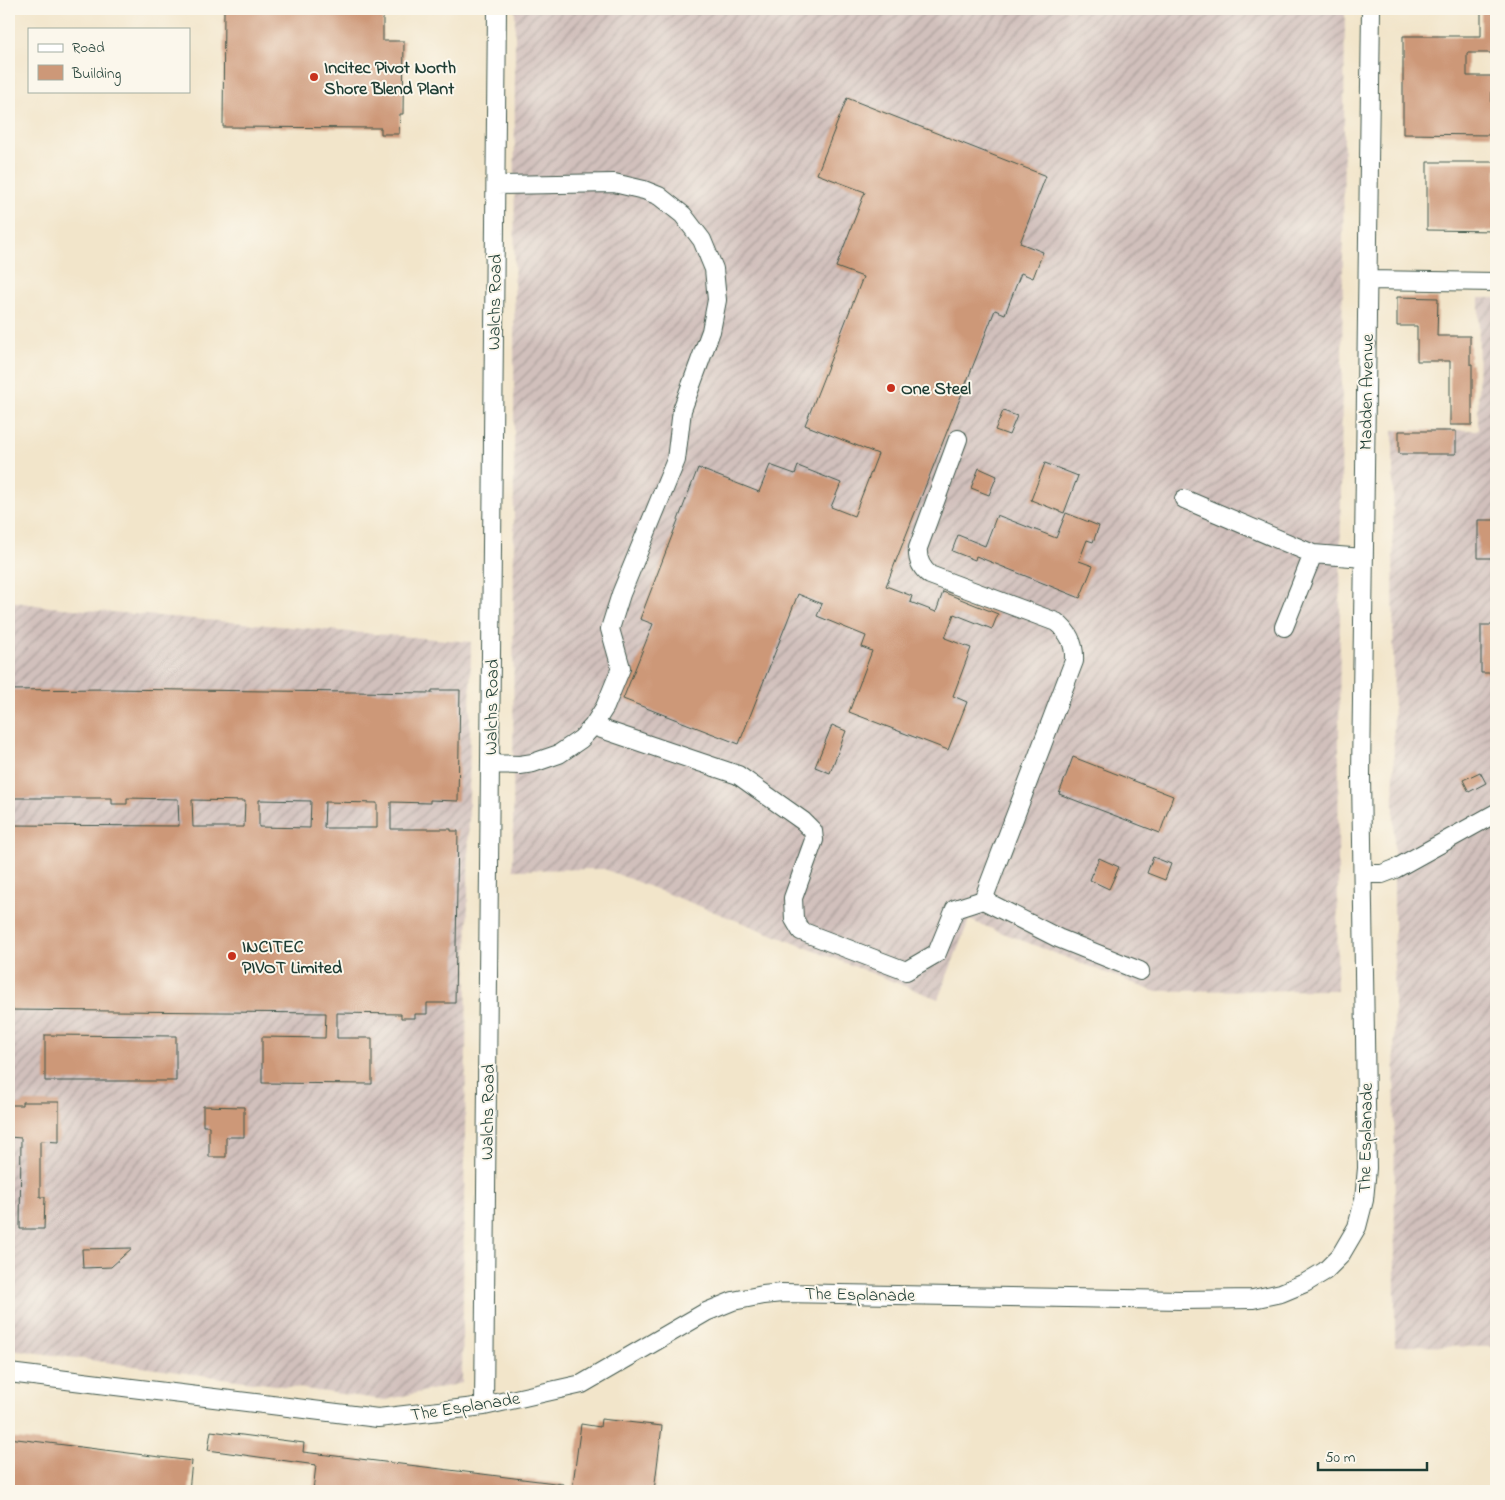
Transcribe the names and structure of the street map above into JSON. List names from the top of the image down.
{
  "streets": {
    "street": ["Walchs Road", "Madden Avenue", "The Esplanade"]
  },
  "crossings": [
    ["Walchs Road", "The Esplanade"],
    ["Madden Avenue", "The Esplanade"]
  ],
  "places": ["Incitec Pivot North Shore Blend Plant", "One Steel", "INCITEC PIVOT Limited"],
  "legend": ["Road", "Building"],
  "scale_bar": "50 m"
}
